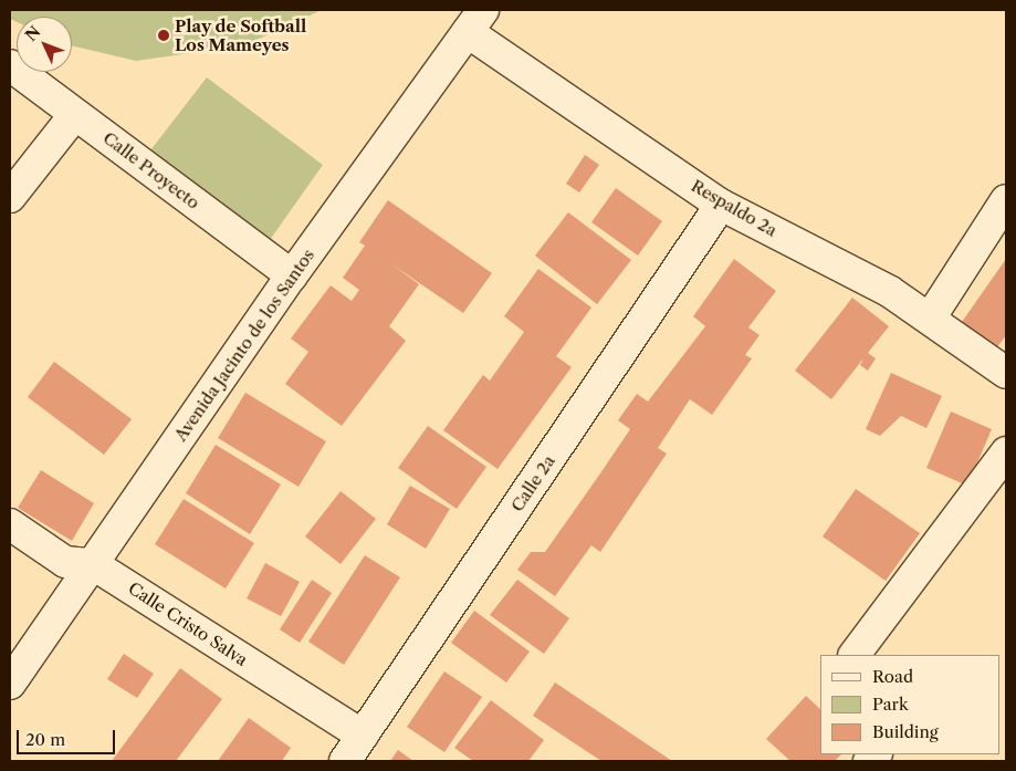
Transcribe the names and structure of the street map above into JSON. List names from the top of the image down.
{
  "streets": {
    "street": [
      "Calle Proyecto",
      "Respaldo 2a",
      "Avenida Jacinto de los Santos",
      "Calle 2a",
      "Calle Cristo Salva"
    ]
  },
  "crossings": [
    ["Calle Proyecto", "Avenida Jacinto de los Santos"],
    ["Respaldo 2a", "Avenida Jacinto de los Santos"],
    ["Respaldo 2a", "Calle 2a"],
    ["Avenida Jacinto de los Santos", "Calle Cristo Salva"],
    ["Calle 2a", "Calle Cristo Salva"]
  ],
  "places": ["Play de Softball Los Mameyes"],
  "legend": ["Road", "Park", "Building"],
  "scale_bar": "20 m",
  "north": "top left"
}
